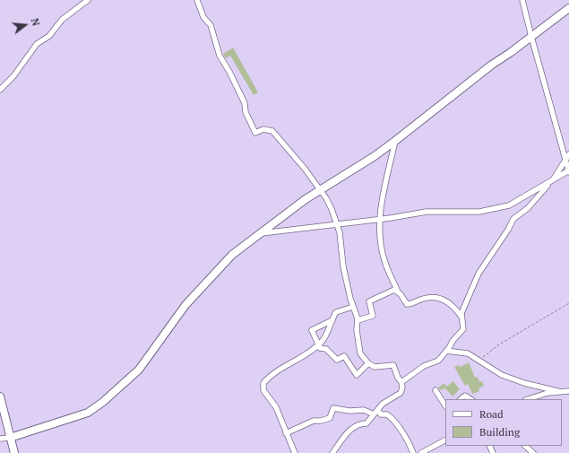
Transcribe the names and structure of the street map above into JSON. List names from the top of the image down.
{
  "legend": ["Road", "Building"],
  "north": "right"
}
